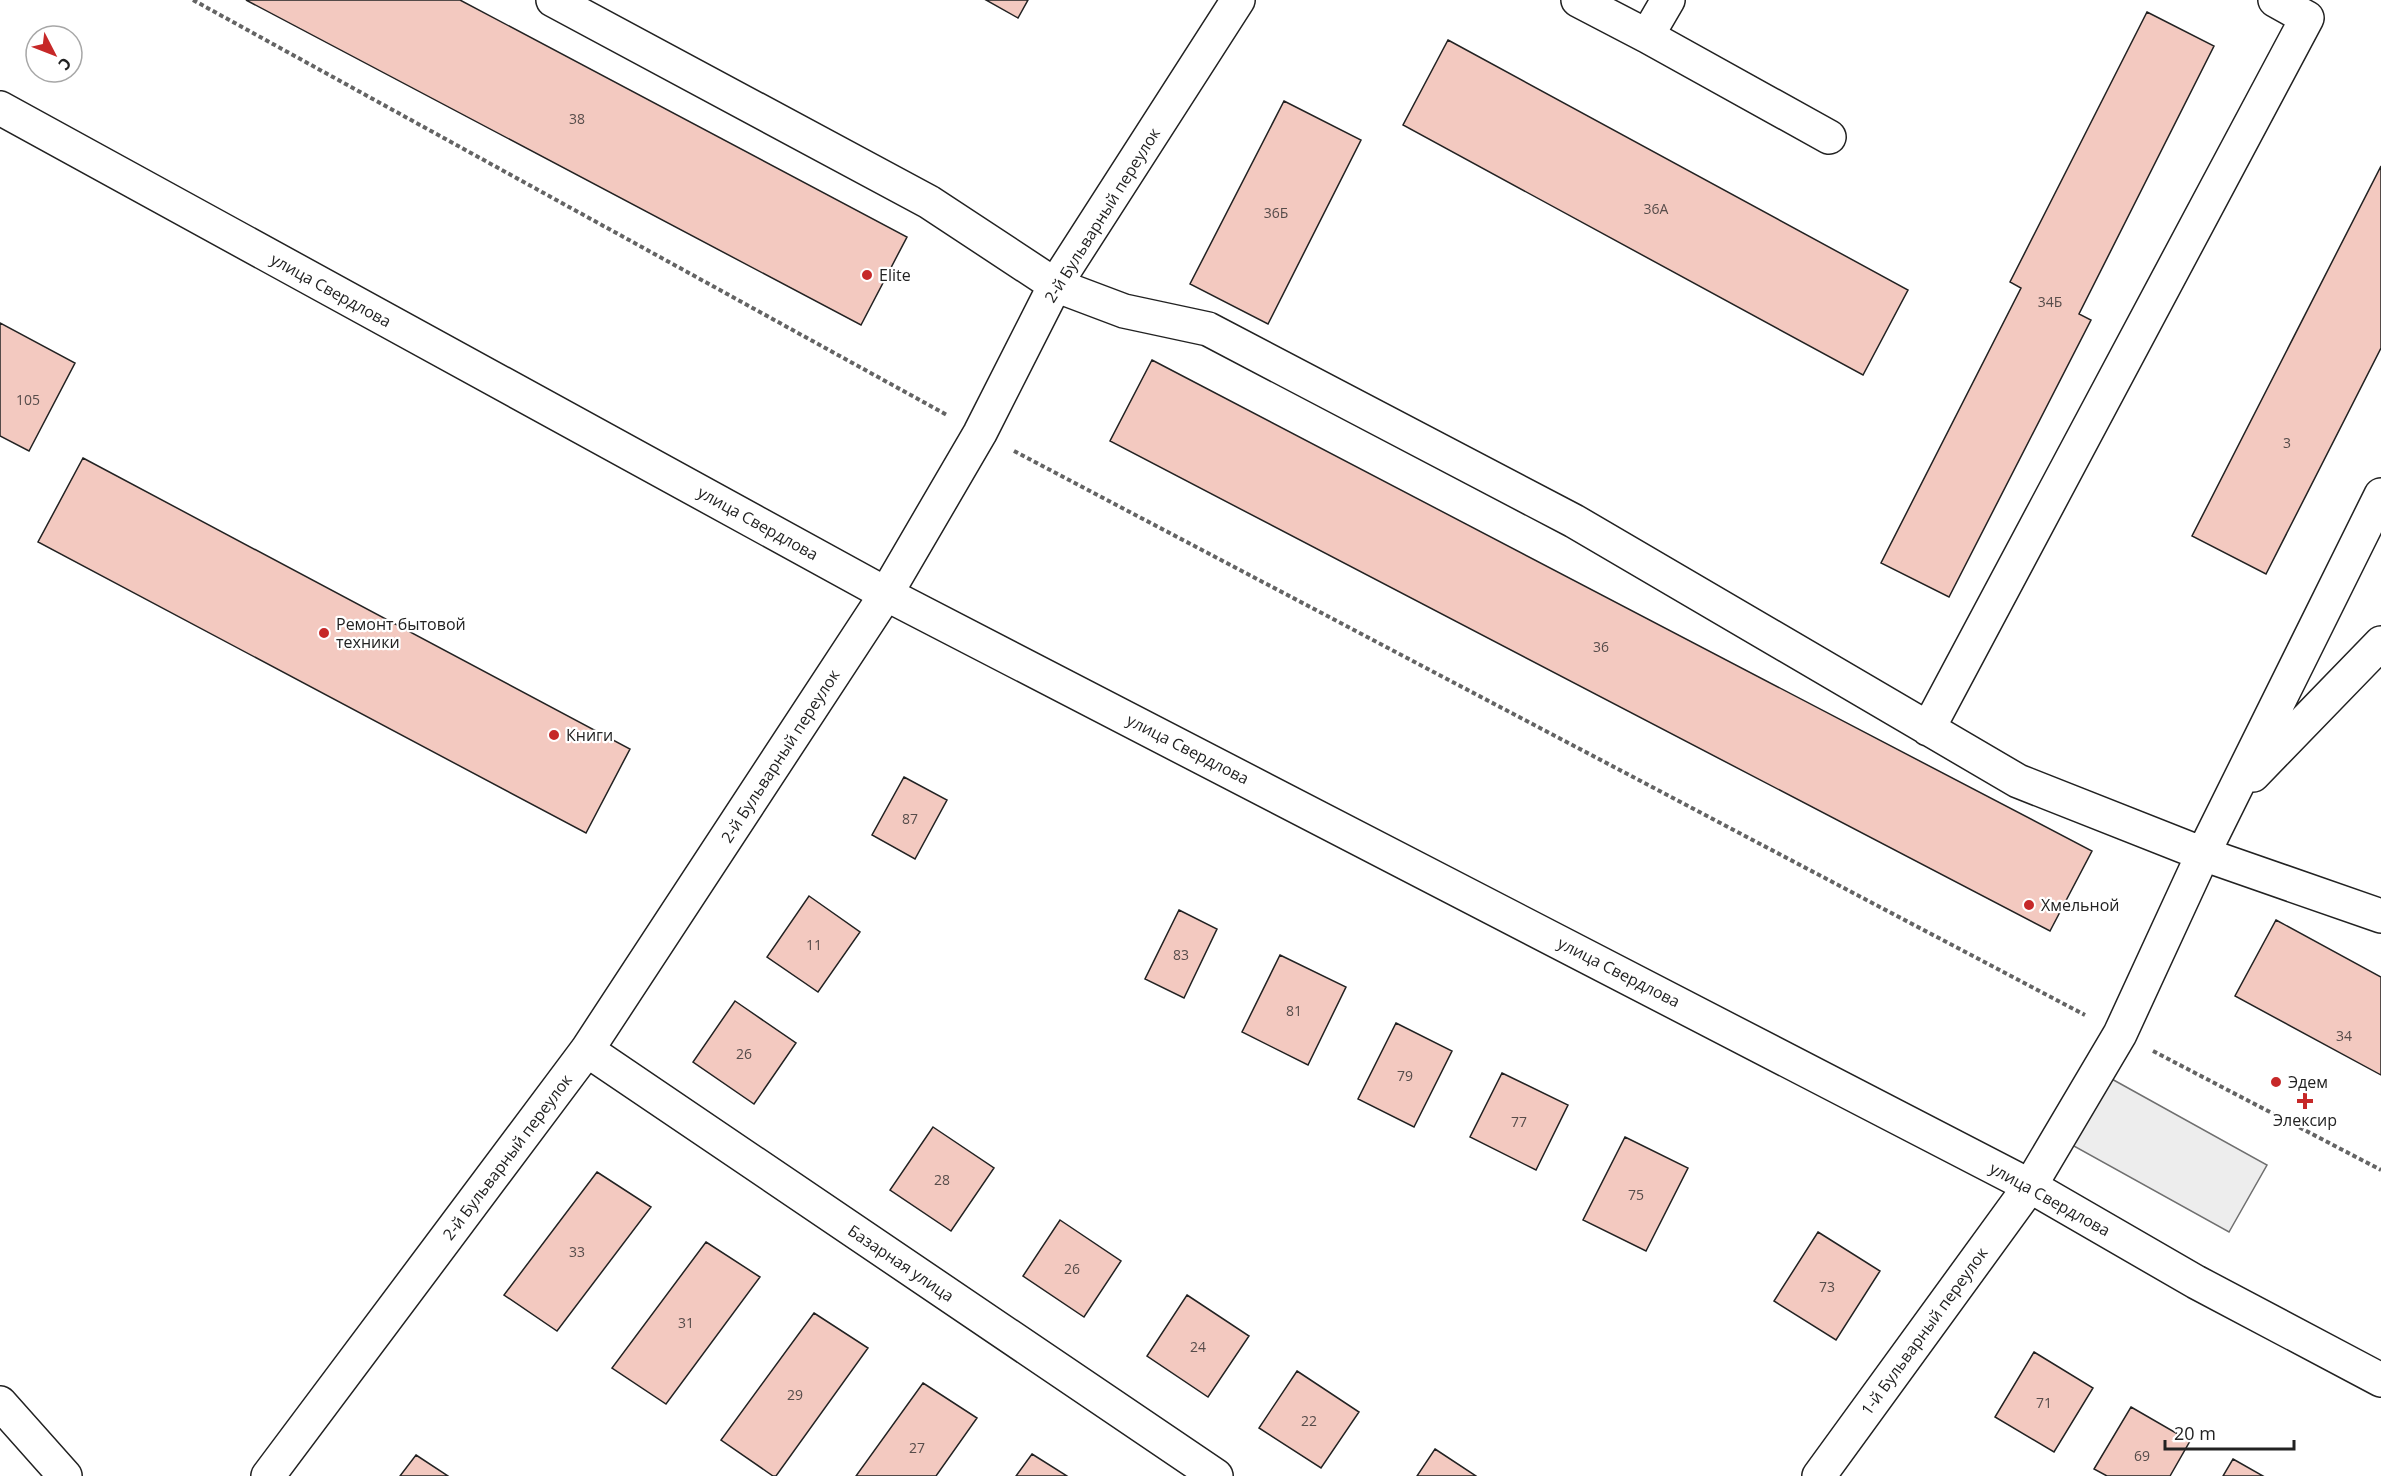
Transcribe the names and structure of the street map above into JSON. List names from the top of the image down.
{
  "streets": {
    "street": [
      "2-й Бульварный переулок",
      "улица Свердлова",
      "Базарная улица",
      "1-й Бульварный переулок"
    ]
  },
  "crossings": [
    ["2-й Бульварный переулок", "улица Свердлова"],
    ["2-й Бульварный переулок", "Базарная улица"],
    ["улица Свердлова", "1-й Бульварный переулок"]
  ],
  "places": {
    "other": [
      "Elite",
      "Ремонт бытовой техники",
      "Книги",
      "Хмельной",
      "Эдем"
    ],
    "health": ["Элексир"]
  },
  "house_numbers": [
    "38",
    "36А",
    "36Б",
    "34Б",
    "105",
    "3",
    "36",
    "87",
    "11",
    "83",
    "81",
    "34",
    "26",
    "79",
    "77",
    "28",
    "75",
    "33",
    "26",
    "73",
    "31",
    "24",
    "29",
    "71",
    "22",
    "27",
    "69"
  ],
  "scale_bar": "20 m",
  "north": "bottom right"
}
